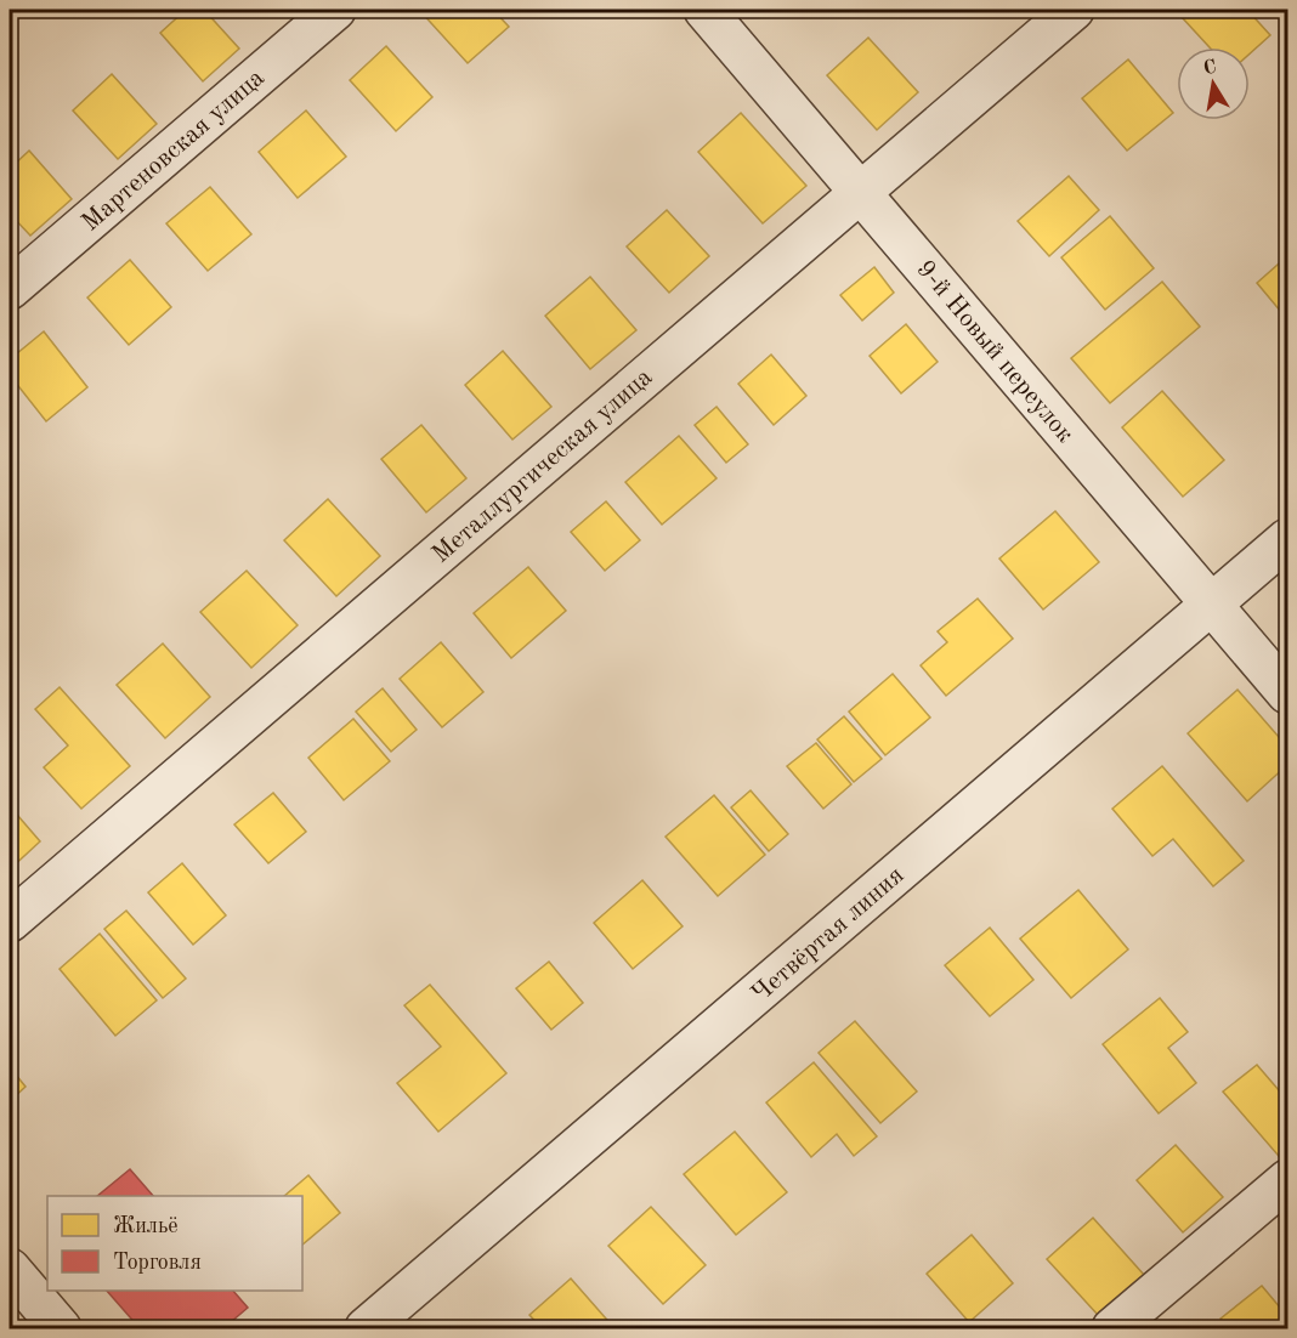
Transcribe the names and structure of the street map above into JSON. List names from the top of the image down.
{
  "streets": {
    "street": [
      "Мартеновская улица",
      "9-й Новый переулок",
      "Металлургическая улица",
      "Четвёртая линия"
    ]
  },
  "crossings": [
    ["9-й Новый переулок", "Металлургическая улица"],
    ["9-й Новый переулок", "Четвёртая линия"]
  ],
  "legend": ["Жильё", "Торговля"],
  "north": "top"
}
